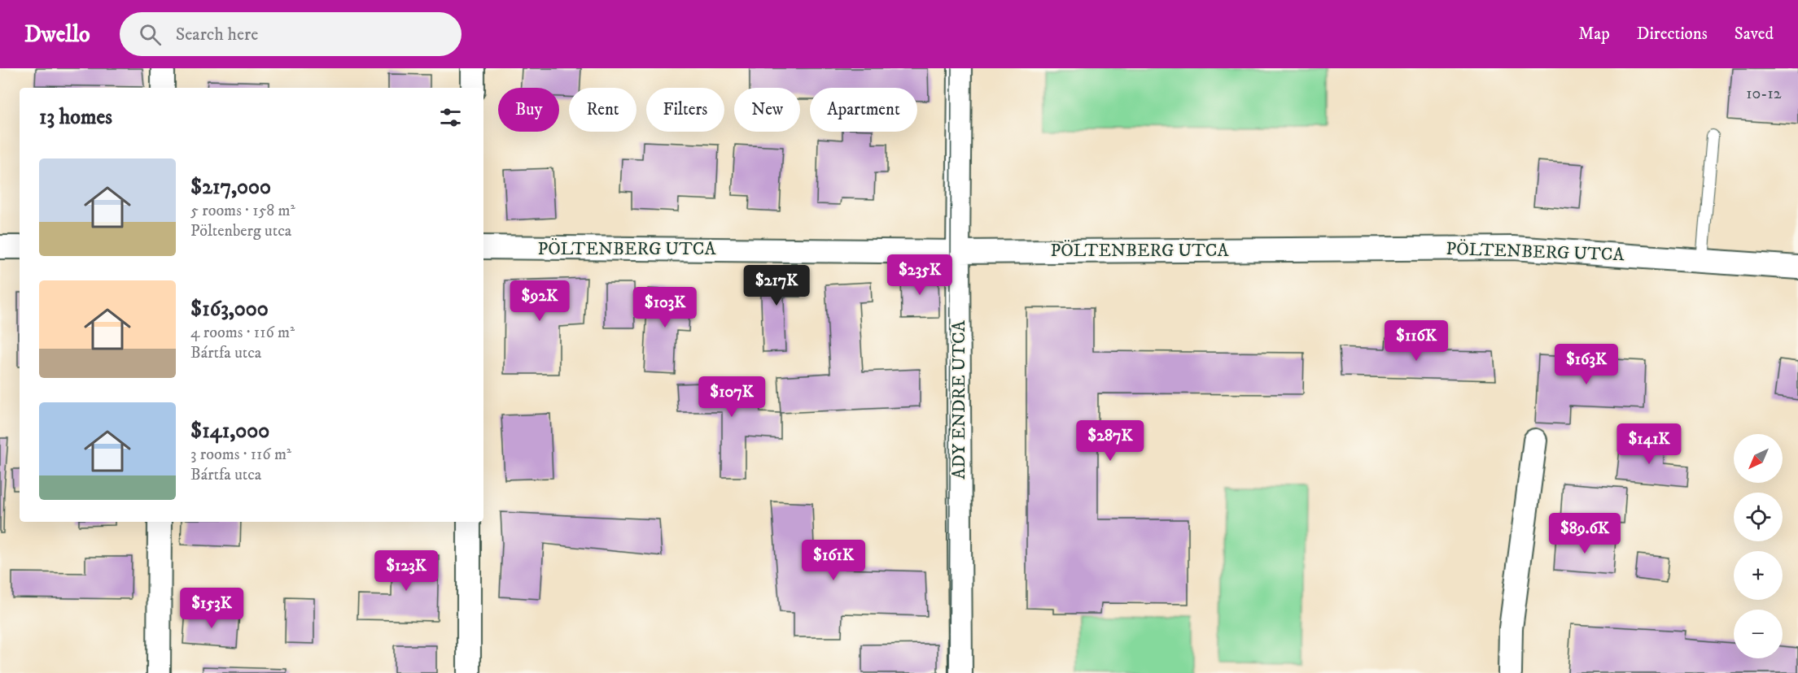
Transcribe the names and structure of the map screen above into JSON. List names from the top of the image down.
{
  "streets": {
    "street": ["PÖLTENBERG UTCA", "ADY ENDRE UTCA"]
  },
  "crossings": [
    ["PÖLTENBERG UTCA", "ADY ENDRE UTCA"]
  ],
  "house_numbers": ["10-12"],
  "north": "bottom left",
  "page": {
    "header": "Dwello",
    "search": "Search here",
    "nav": ["Map", "Directions", "Saved"],
    "chip": [
      "Buy",
      "Rent",
      "Filters",
      "New",
      "Apartment"
    ],
    "heading": "13 homes",
    "list": [
      {
        "name": "$217,000",
        "note": "5 rooms · 158 m² · Pöltenberg utca"
      },
      {
        "name": "$163,000",
        "note": "4 rooms · 116 m² · Bártfa utca"
      },
      {
        "name": "$141,000",
        "note": "3 rooms · 116 m² · Bártfa utca"
      }
    ],
    "price": [
      "$235K",
      "$217K",
      "$92K",
      "$103K",
      "$116K",
      "$163K",
      "$107K",
      "$287K",
      "$141K",
      "$89.6K",
      "$161K",
      "$123K",
      "$153K"
    ],
    "map_buttons": ["+", "−"]
  }
}
